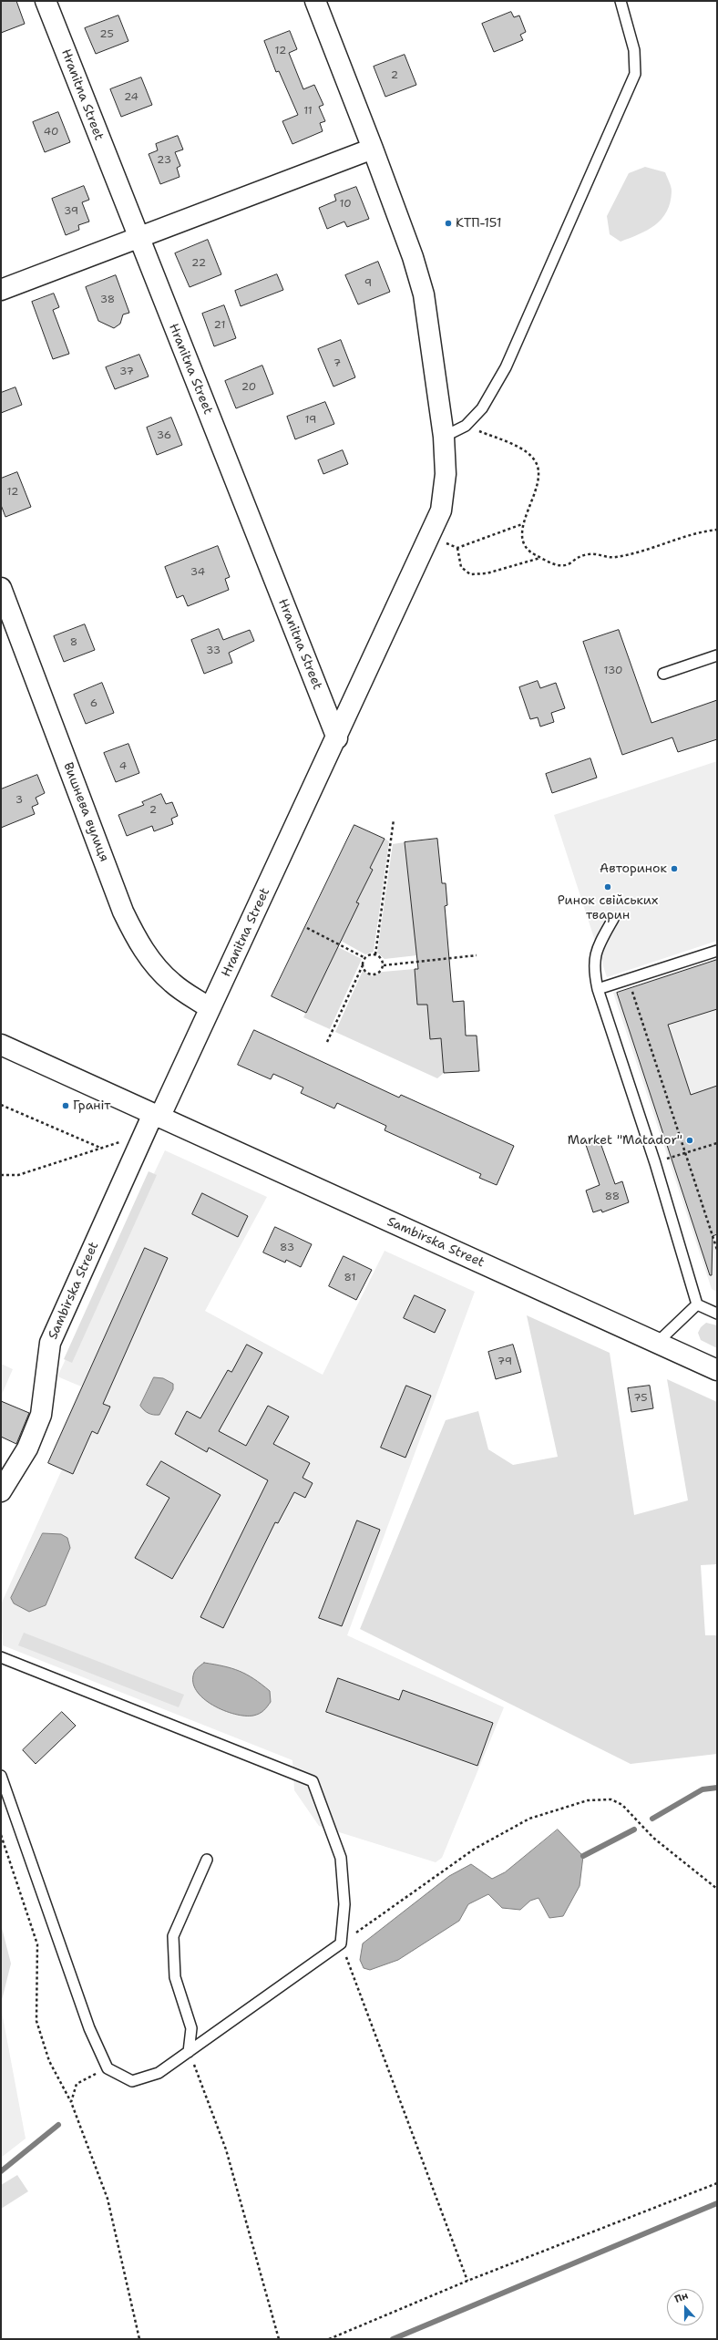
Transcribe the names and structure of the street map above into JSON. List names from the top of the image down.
{
  "streets": {
    "street": ["Hranitna Street", "Вишнева вулиця", "Sambirska Street"]
  },
  "crossings": [
    ["Hranitna Street", "Вишнева вулиця"],
    ["Hranitna Street", "Sambirska Street"]
  ],
  "places": [
    "КТП-151",
    "Авторинок",
    "Ринок свійських тварин",
    "Граніт",
    "Market \"Matador\""
  ],
  "house_numbers": [
    "25",
    "12",
    "2",
    "24",
    "11",
    "40",
    "23",
    "10",
    "39",
    "22",
    "9",
    "38",
    "21",
    "7",
    "37",
    "20",
    "19",
    "36",
    "12",
    "34",
    "8",
    "33",
    "130",
    "6",
    "4",
    "3",
    "2",
    "88",
    "83",
    "81",
    "79",
    "75"
  ],
  "north": "top"
}
